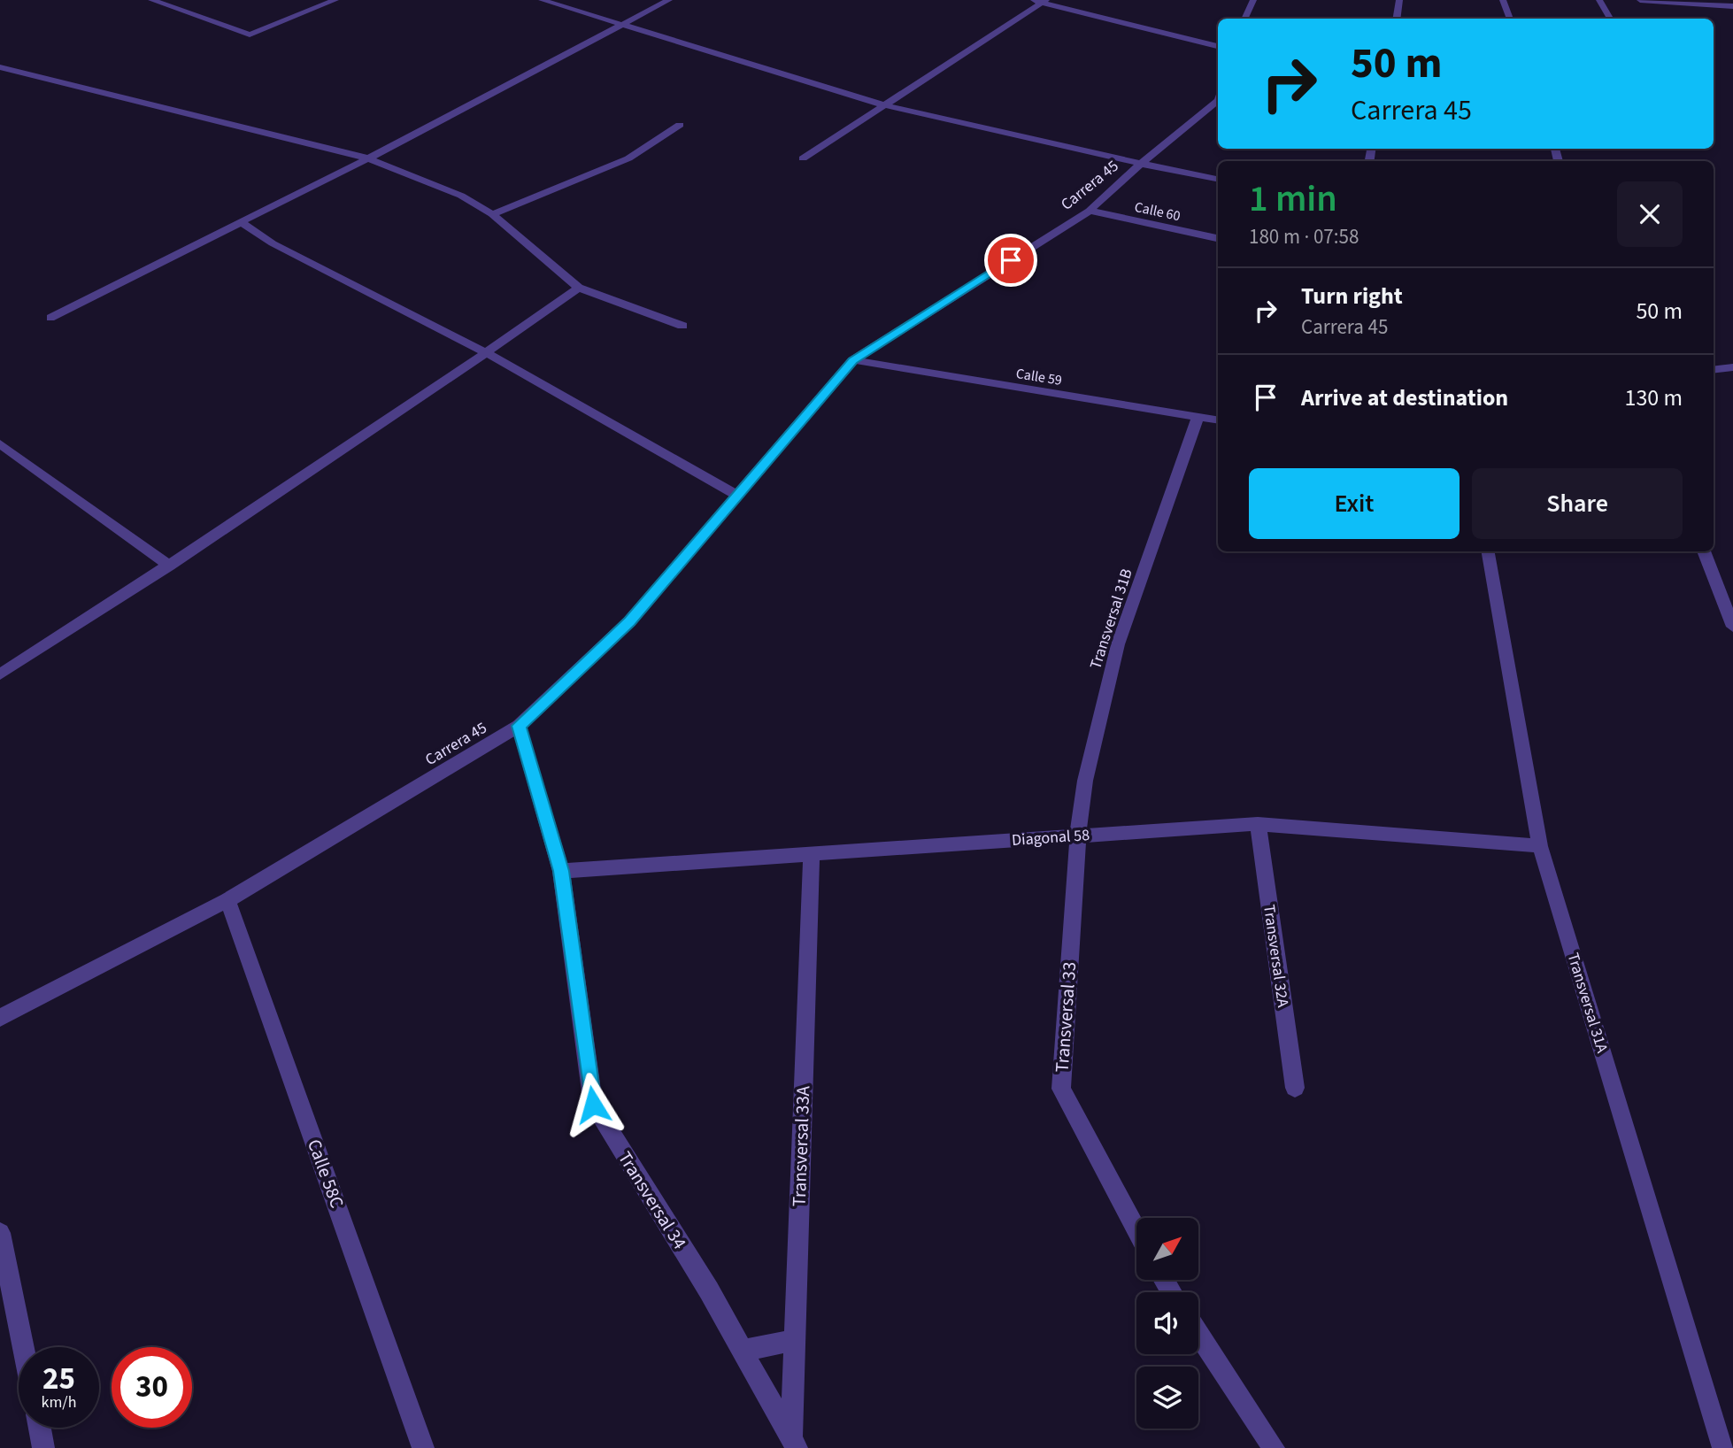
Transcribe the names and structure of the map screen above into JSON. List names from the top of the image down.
{
  "streets": {
    "street": [
      "Carrera 45",
      "Calle 60",
      "Calle 59",
      "Transversal 31B",
      "Diagonal 58",
      "Transversal 32A",
      "Transversal 31A",
      "Transversal 33",
      "Transversal 33A",
      "Calle 58C",
      "Transversal 34"
    ]
  },
  "crossings": [
    ["Carrera 45", "Calle 60"],
    ["Carrera 45", "Calle 59"],
    ["Carrera 45", "Calle 58C"],
    ["Carrera 45", "Transversal 34"],
    ["Calle 59", "Transversal 31B"],
    ["Transversal 31B", "Diagonal 58"],
    ["Transversal 31B", "Transversal 33"],
    ["Diagonal 58", "Transversal 32A"],
    ["Diagonal 58", "Transversal 31A"],
    ["Diagonal 58", "Transversal 33"],
    ["Diagonal 58", "Transversal 33A"],
    ["Diagonal 58", "Transversal 34"],
    ["Transversal 33A", "Transversal 34"]
  ],
  "north": "top right",
  "page": {
    "turn": ["50 m", "Carrera 45"],
    "heading": ["1 min", "180 m · 07:58"],
    "list": [
      {
        "name": "Turn right",
        "note": "Carrera 45",
        "value": "50 m"
      },
      {
        "name": "Arrive at destination",
        "value": "130 m"
      }
    ],
    "buttons": ["Exit", "Share"],
    "speed": "25 km/h",
    "limit": "30"
  }
}
